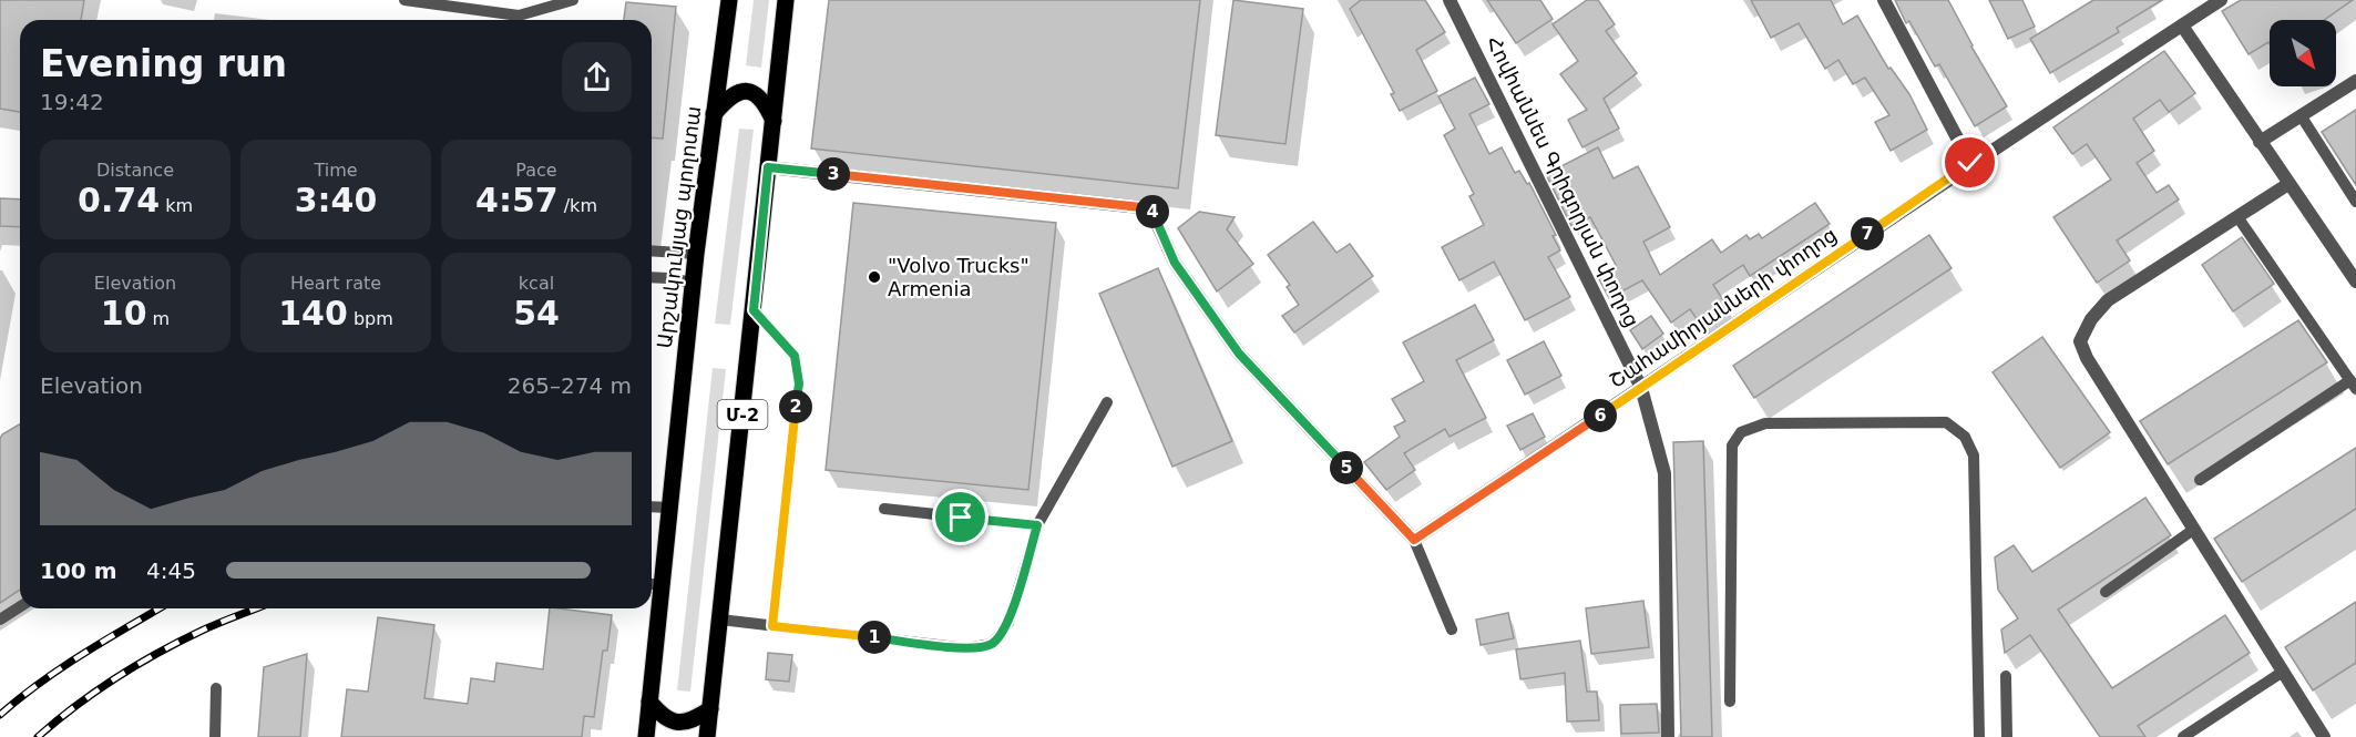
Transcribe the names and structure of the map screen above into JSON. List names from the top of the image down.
{
  "streets": {
    "main road": ["Արշակունյաց պողոտա", "Մ-2"],
    "street": ["Հովհաննես Գրիգորյան փողոց", "Շահամիրյանների փողոց"]
  },
  "crossings": [
    ["Հովհաննես Գրիգորյան փողոց", "Շահամիրյանների փողոց"]
  ],
  "places": ["\"Volvo Trucks\" Armenia"],
  "north": "bottom right",
  "page": {
    "heading": ["Evening run", "19:42"],
    "stats": [
      ["Distance", "0.74 km"],
      ["Time", "3:40"],
      ["Pace", "4:57 /km"],
      ["Elevation", "10 m"],
      ["Heart rate", "140 bpm"],
      ["kcal", "54"]
    ],
    "pins": [
      "3",
      "4",
      "7",
      "2",
      "6",
      "5",
      "1"
    ],
    "chart": ["Elevation", "265–274 m"],
    "list": [
      {
        "name": "100 m",
        "note": "4:45"
      }
    ]
  }
}
